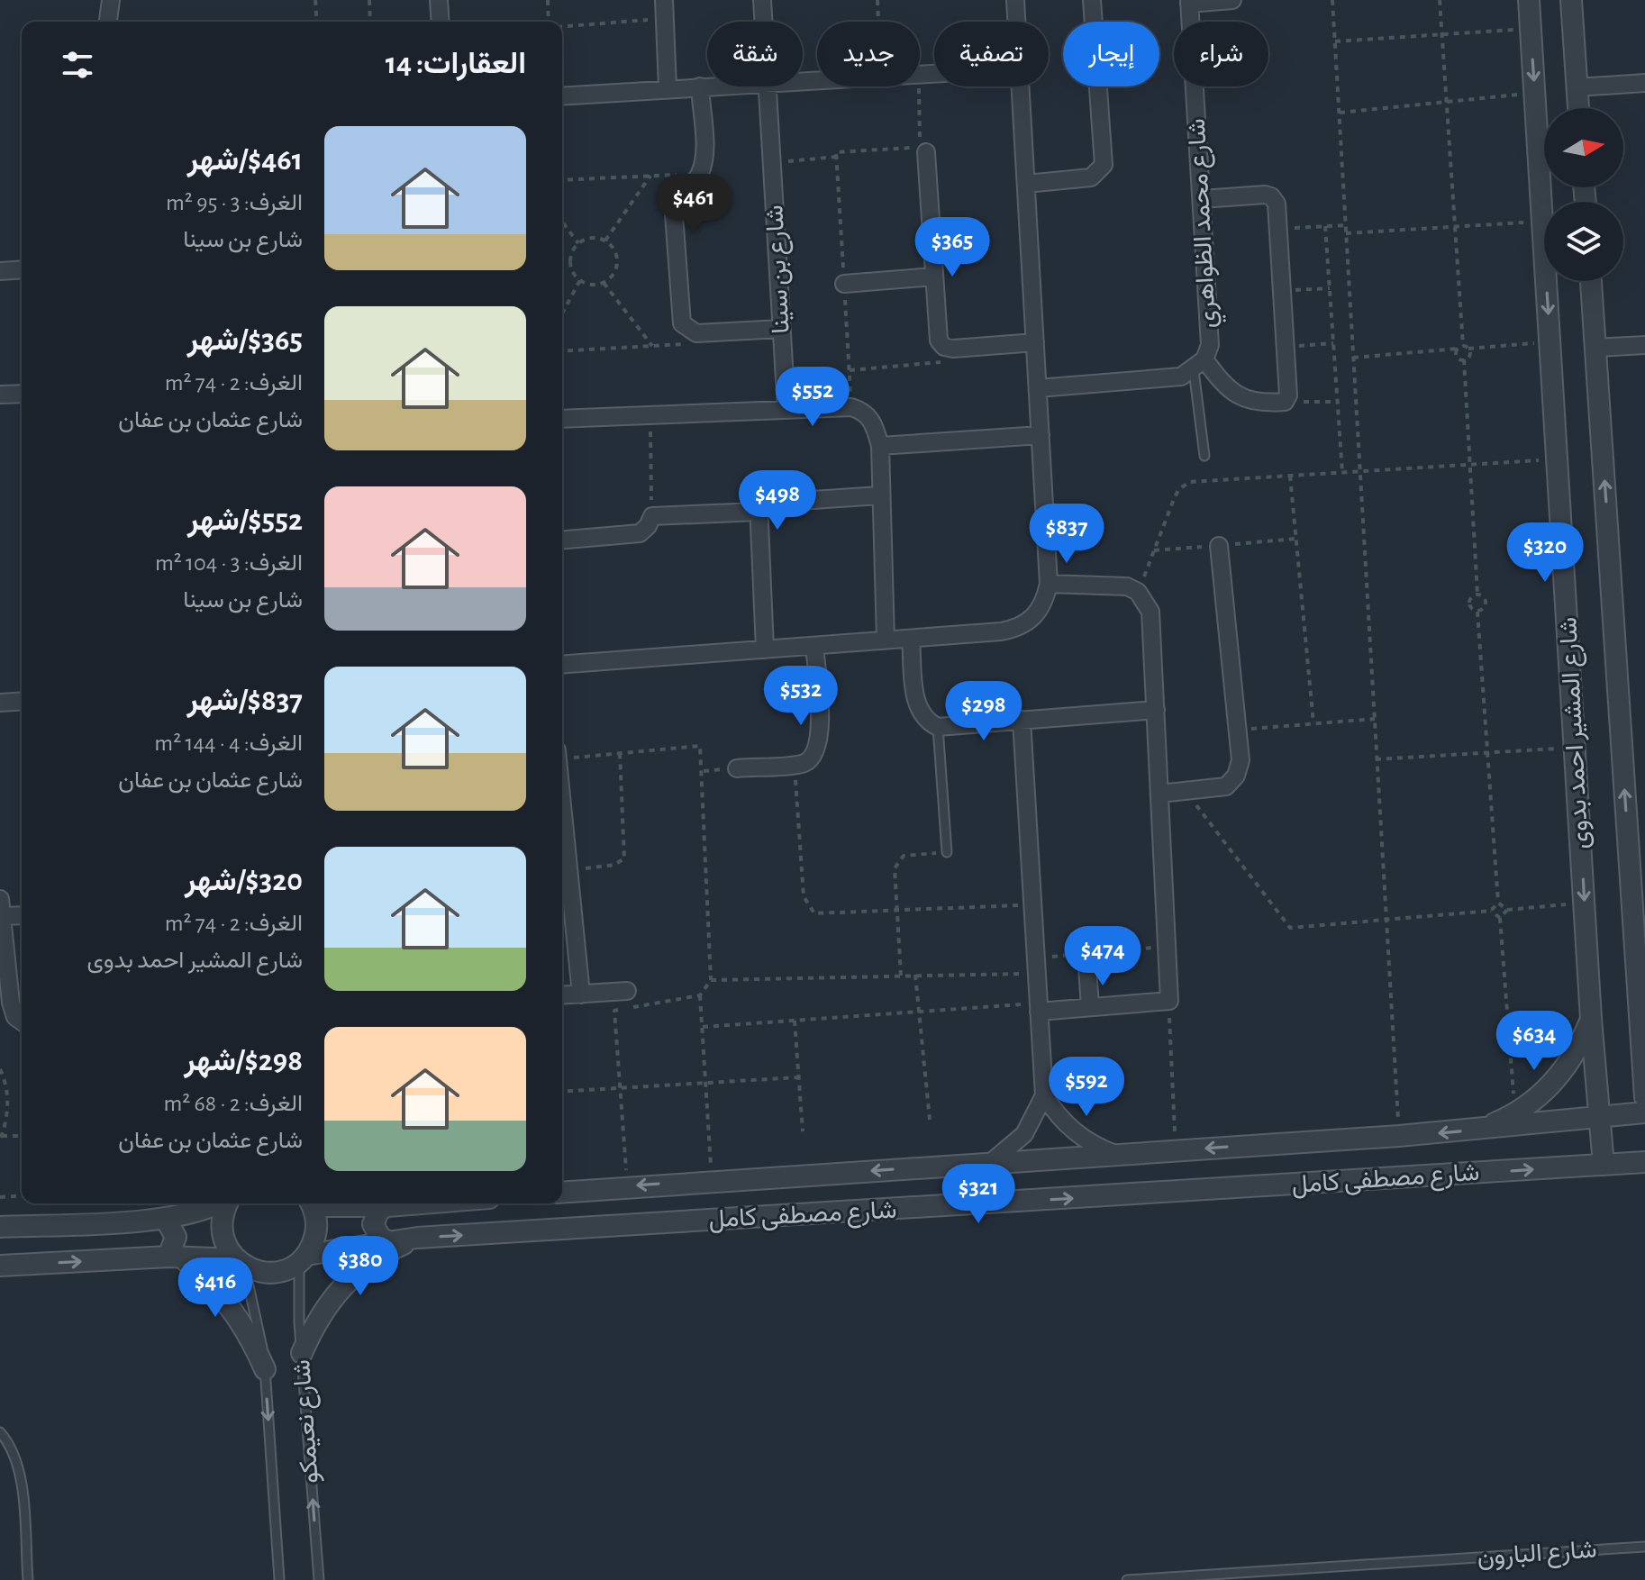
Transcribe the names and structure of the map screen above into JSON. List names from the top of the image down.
{
  "streets": {
    "street": [
      "شارع محمد الظواهري",
      "شارع بن سينا",
      "شارع المشير احمد بدوى",
      "شارع مصطفى كامل"
    ],
    "lane": ["شارع نعيمكو", "شارع البارون"]
  },
  "crossings": [
    ["شارع المشير احمد بدوى", "شارع مصطفى كامل"],
    ["شارع مصطفى كامل", "شارع نعيمكو"]
  ],
  "north": "right",
  "page": {
    "chip": [
      "شراء",
      "إيجار",
      "تصفية",
      "جديد",
      "شقة"
    ],
    "heading": "العقارات: 14",
    "list": [
      {
        "name": "$461/شهر",
        "note": "الغرف: 3 · 95 m² · شارع بن سينا"
      },
      {
        "name": "$365/شهر",
        "note": "الغرف: 2 · 74 m² · شارع عثمان بن عفان"
      },
      {
        "name": "$552/شهر",
        "note": "الغرف: 3 · 104 m² · شارع بن سينا"
      },
      {
        "name": "$837/شهر",
        "note": "الغرف: 4 · 144 m² · شارع عثمان بن عفان"
      },
      {
        "name": "$320/شهر",
        "note": "الغرف: 2 · 74 m² · شارع المشير احمد بدوى"
      },
      {
        "name": "$298/شهر",
        "note": "الغرف: 2 · 68 m² · شارع عثمان بن عفان"
      }
    ],
    "price": [
      "$461",
      "$365",
      "$552",
      "$498",
      "$837",
      "$320",
      "$532",
      "$298",
      "$474",
      "$634",
      "$592",
      "$321",
      "$380",
      "$416"
    ]
  }
}
